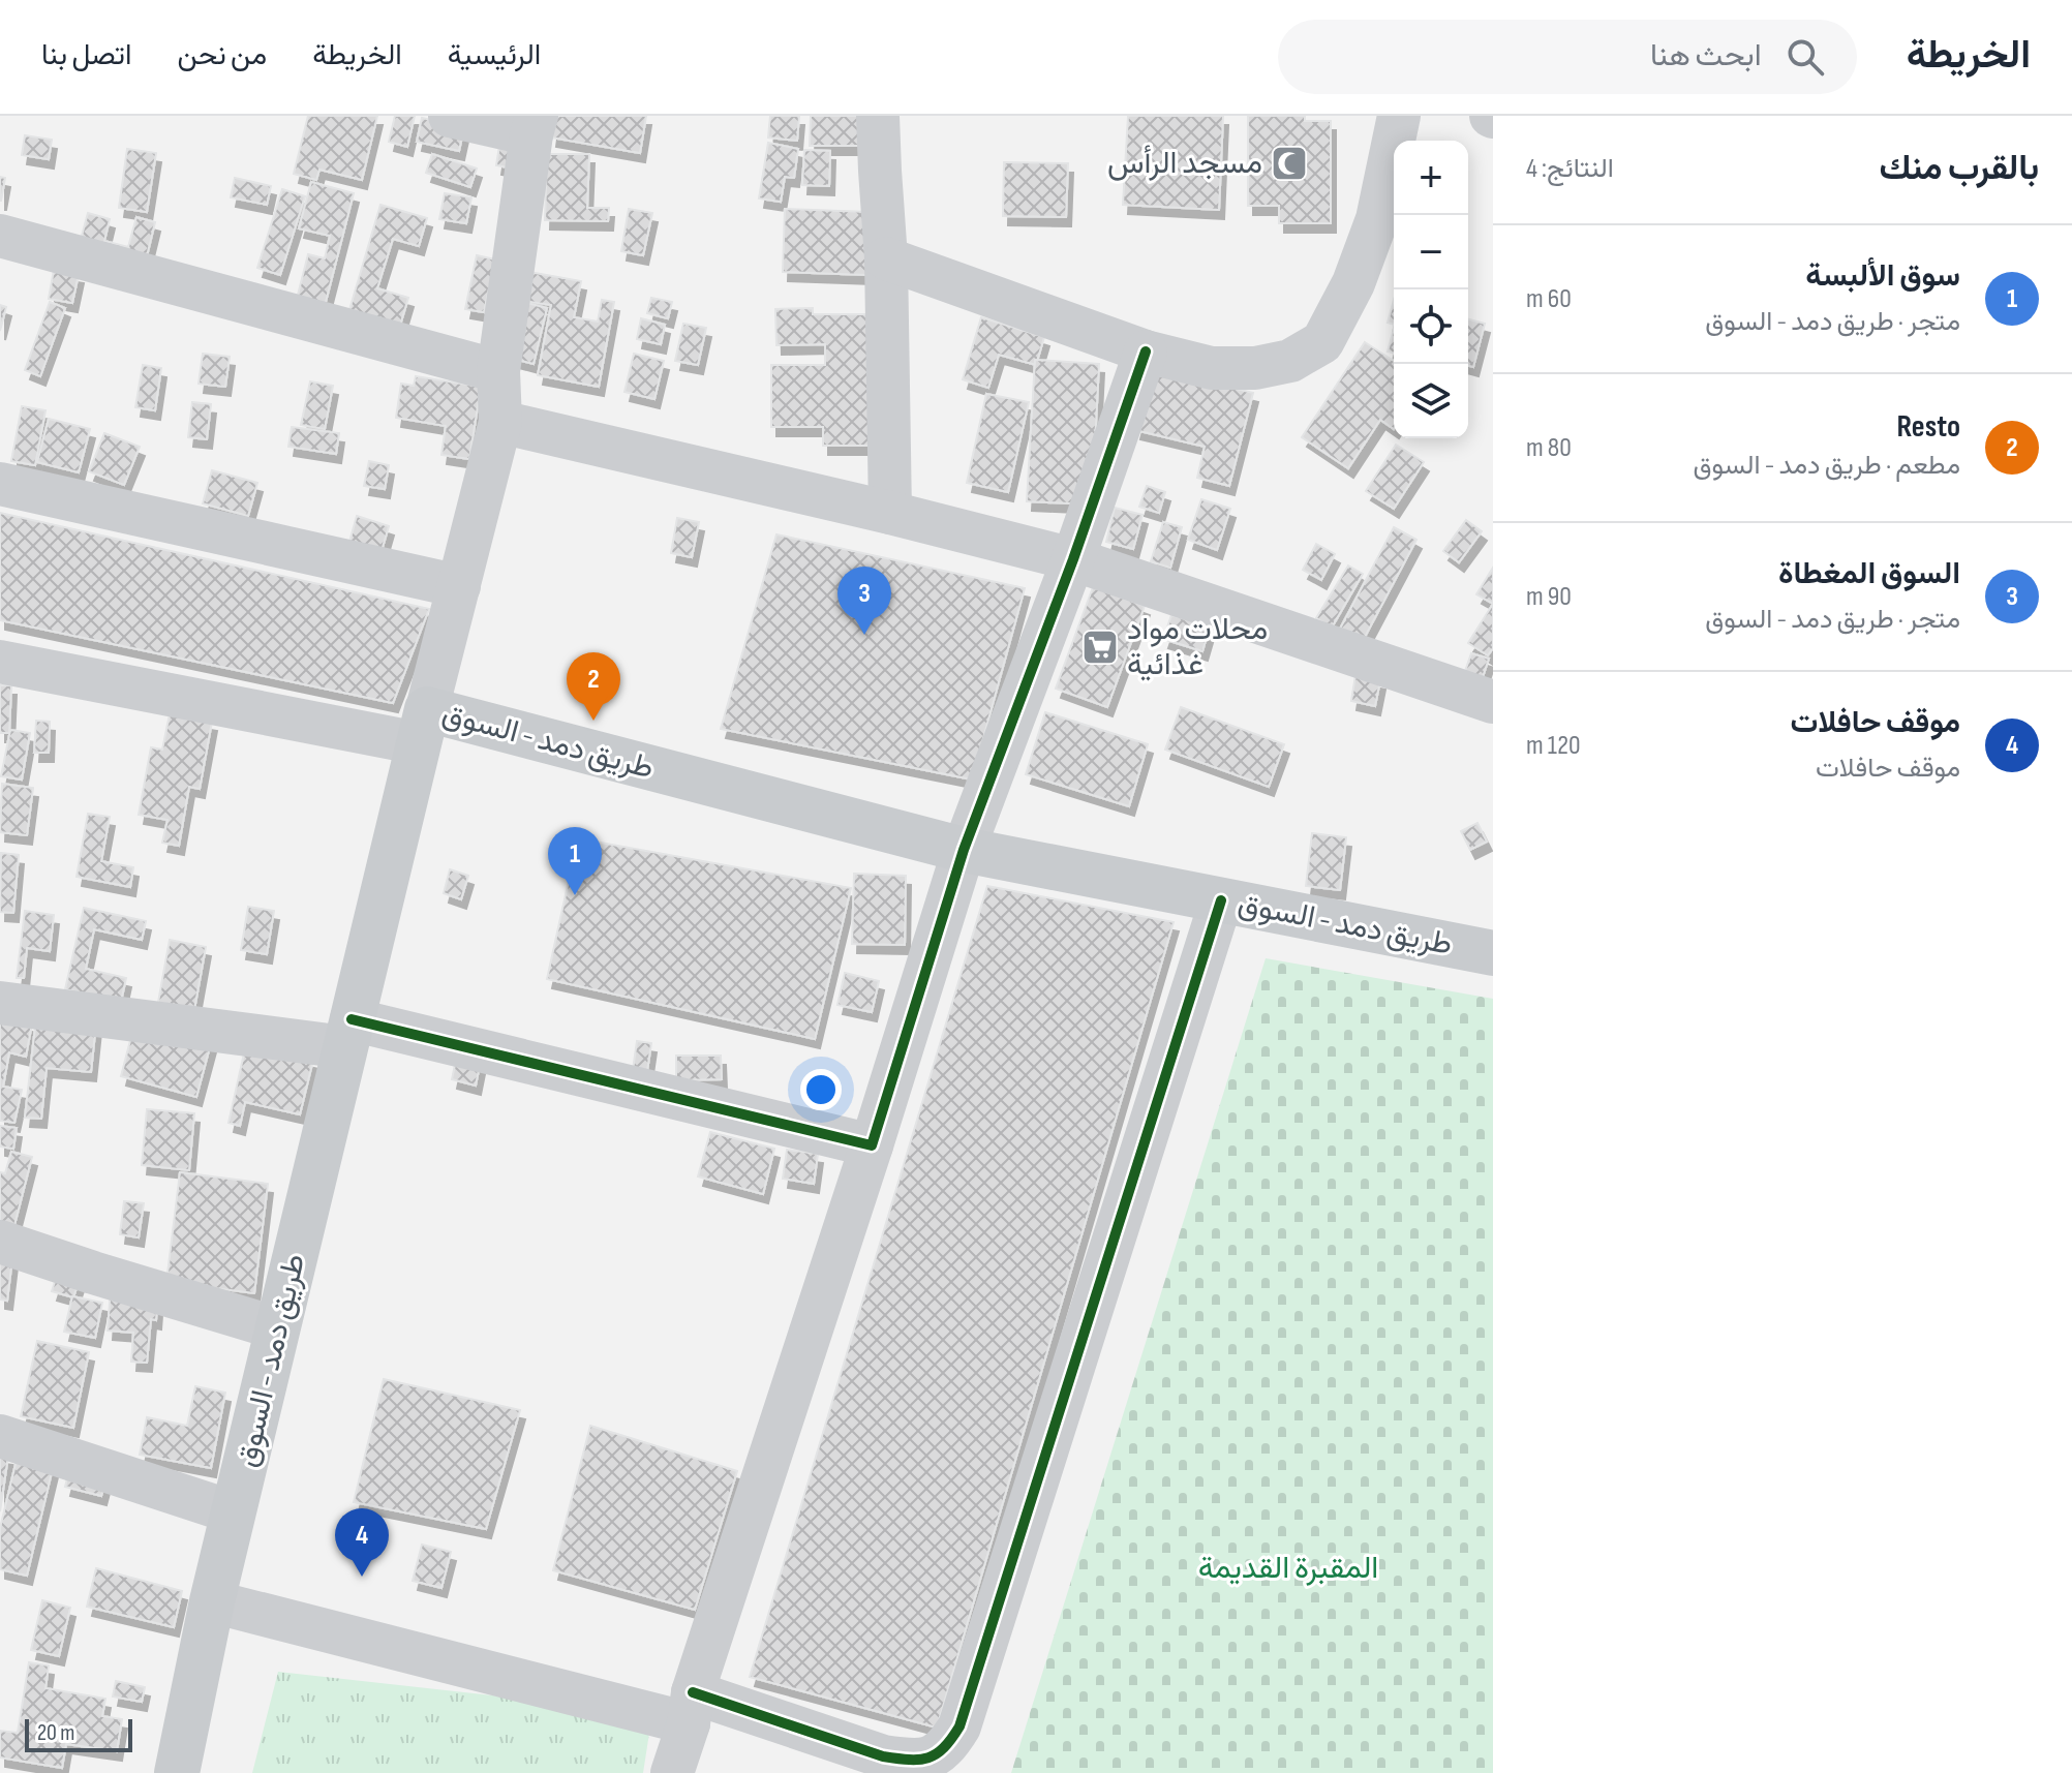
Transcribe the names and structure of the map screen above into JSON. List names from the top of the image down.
{
  "streets": {
    "main road": ["طريق دمد - السوق"]
  },
  "parks": ["المقبرة القديمة"],
  "places": {
    "mosque": ["مسجد الرأس"],
    "supermarket": ["محلات مواد غذائية"]
  },
  "scale_bar": "20 m",
  "page": {
    "header": "الخريطة",
    "search": "ابحث هنا",
    "nav": [
      "الرئيسية",
      "الخريطة",
      "من نحن",
      "اتصل بنا"
    ],
    "heading": ["بالقرب منك", "النتائج: 4"],
    "map_buttons": ["+", "−"],
    "list": [
      {
        "mark": "1",
        "name": "سوق الألبسة",
        "note": "متجر · طريق دمد - السوق",
        "value": "60 m"
      },
      {
        "mark": "2",
        "name": "Resto",
        "note": "مطعم · طريق دمد - السوق",
        "value": "80 m"
      },
      {
        "mark": "3",
        "name": "السوق المغطاة",
        "note": "متجر · طريق دمد - السوق",
        "value": "90 m"
      },
      {
        "mark": "4",
        "name": "موقف حافلات",
        "note": "موقف حافلات",
        "value": "120 m"
      }
    ],
    "pins": [
      "3",
      "2",
      "1",
      "4"
    ],
    "scale": "20 m"
  }
}
